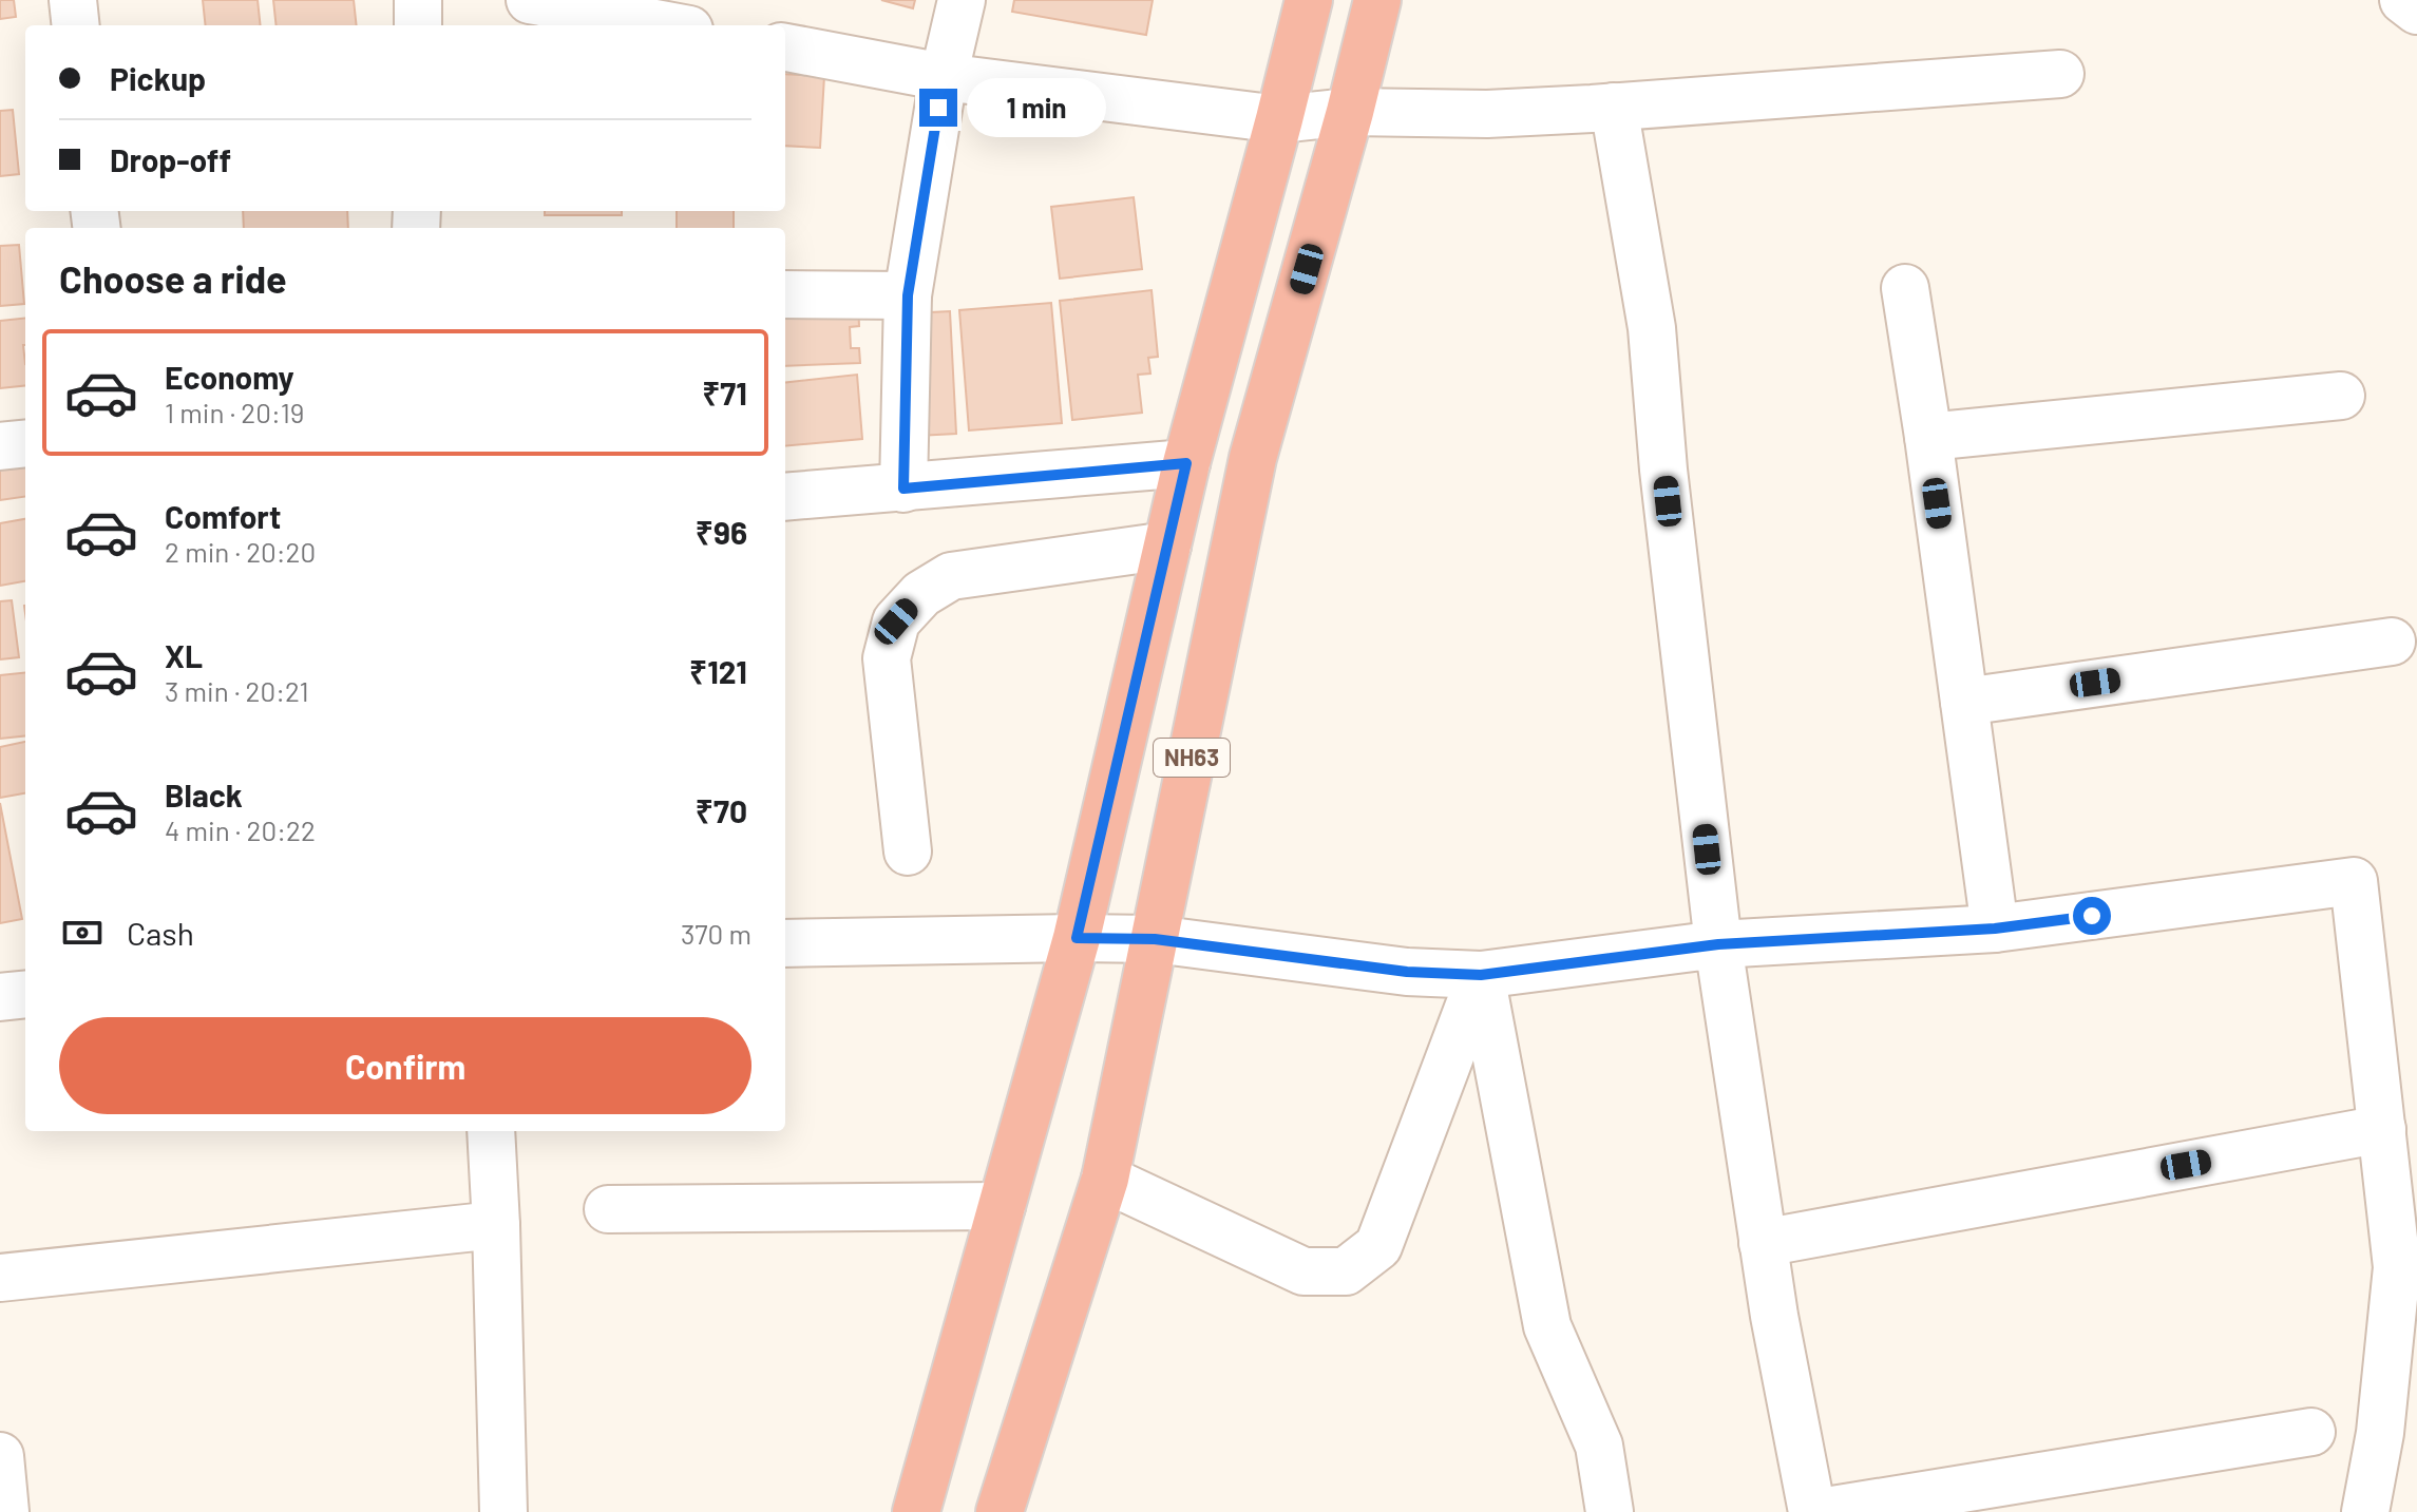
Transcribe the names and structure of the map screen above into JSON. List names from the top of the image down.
{
  "streets": {
    "highway": ["NH63"]
  },
  "page": {
    "banner": ["Pickup", "Drop-off"],
    "bubble": "1 min",
    "heading": "Choose a ride",
    "list": [
      {
        "name": "Economy",
        "note": "1 min · 20:19",
        "value": "₹71"
      },
      {
        "name": "Comfort",
        "note": "2 min · 20:20",
        "value": "₹96"
      },
      {
        "name": "XL",
        "note": "3 min · 20:21",
        "value": "₹121"
      },
      {
        "name": "Black",
        "note": "4 min · 20:22",
        "value": "₹70"
      }
    ],
    "pay": ["Cash", "370 m"],
    "buttons": "Confirm"
  }
}
